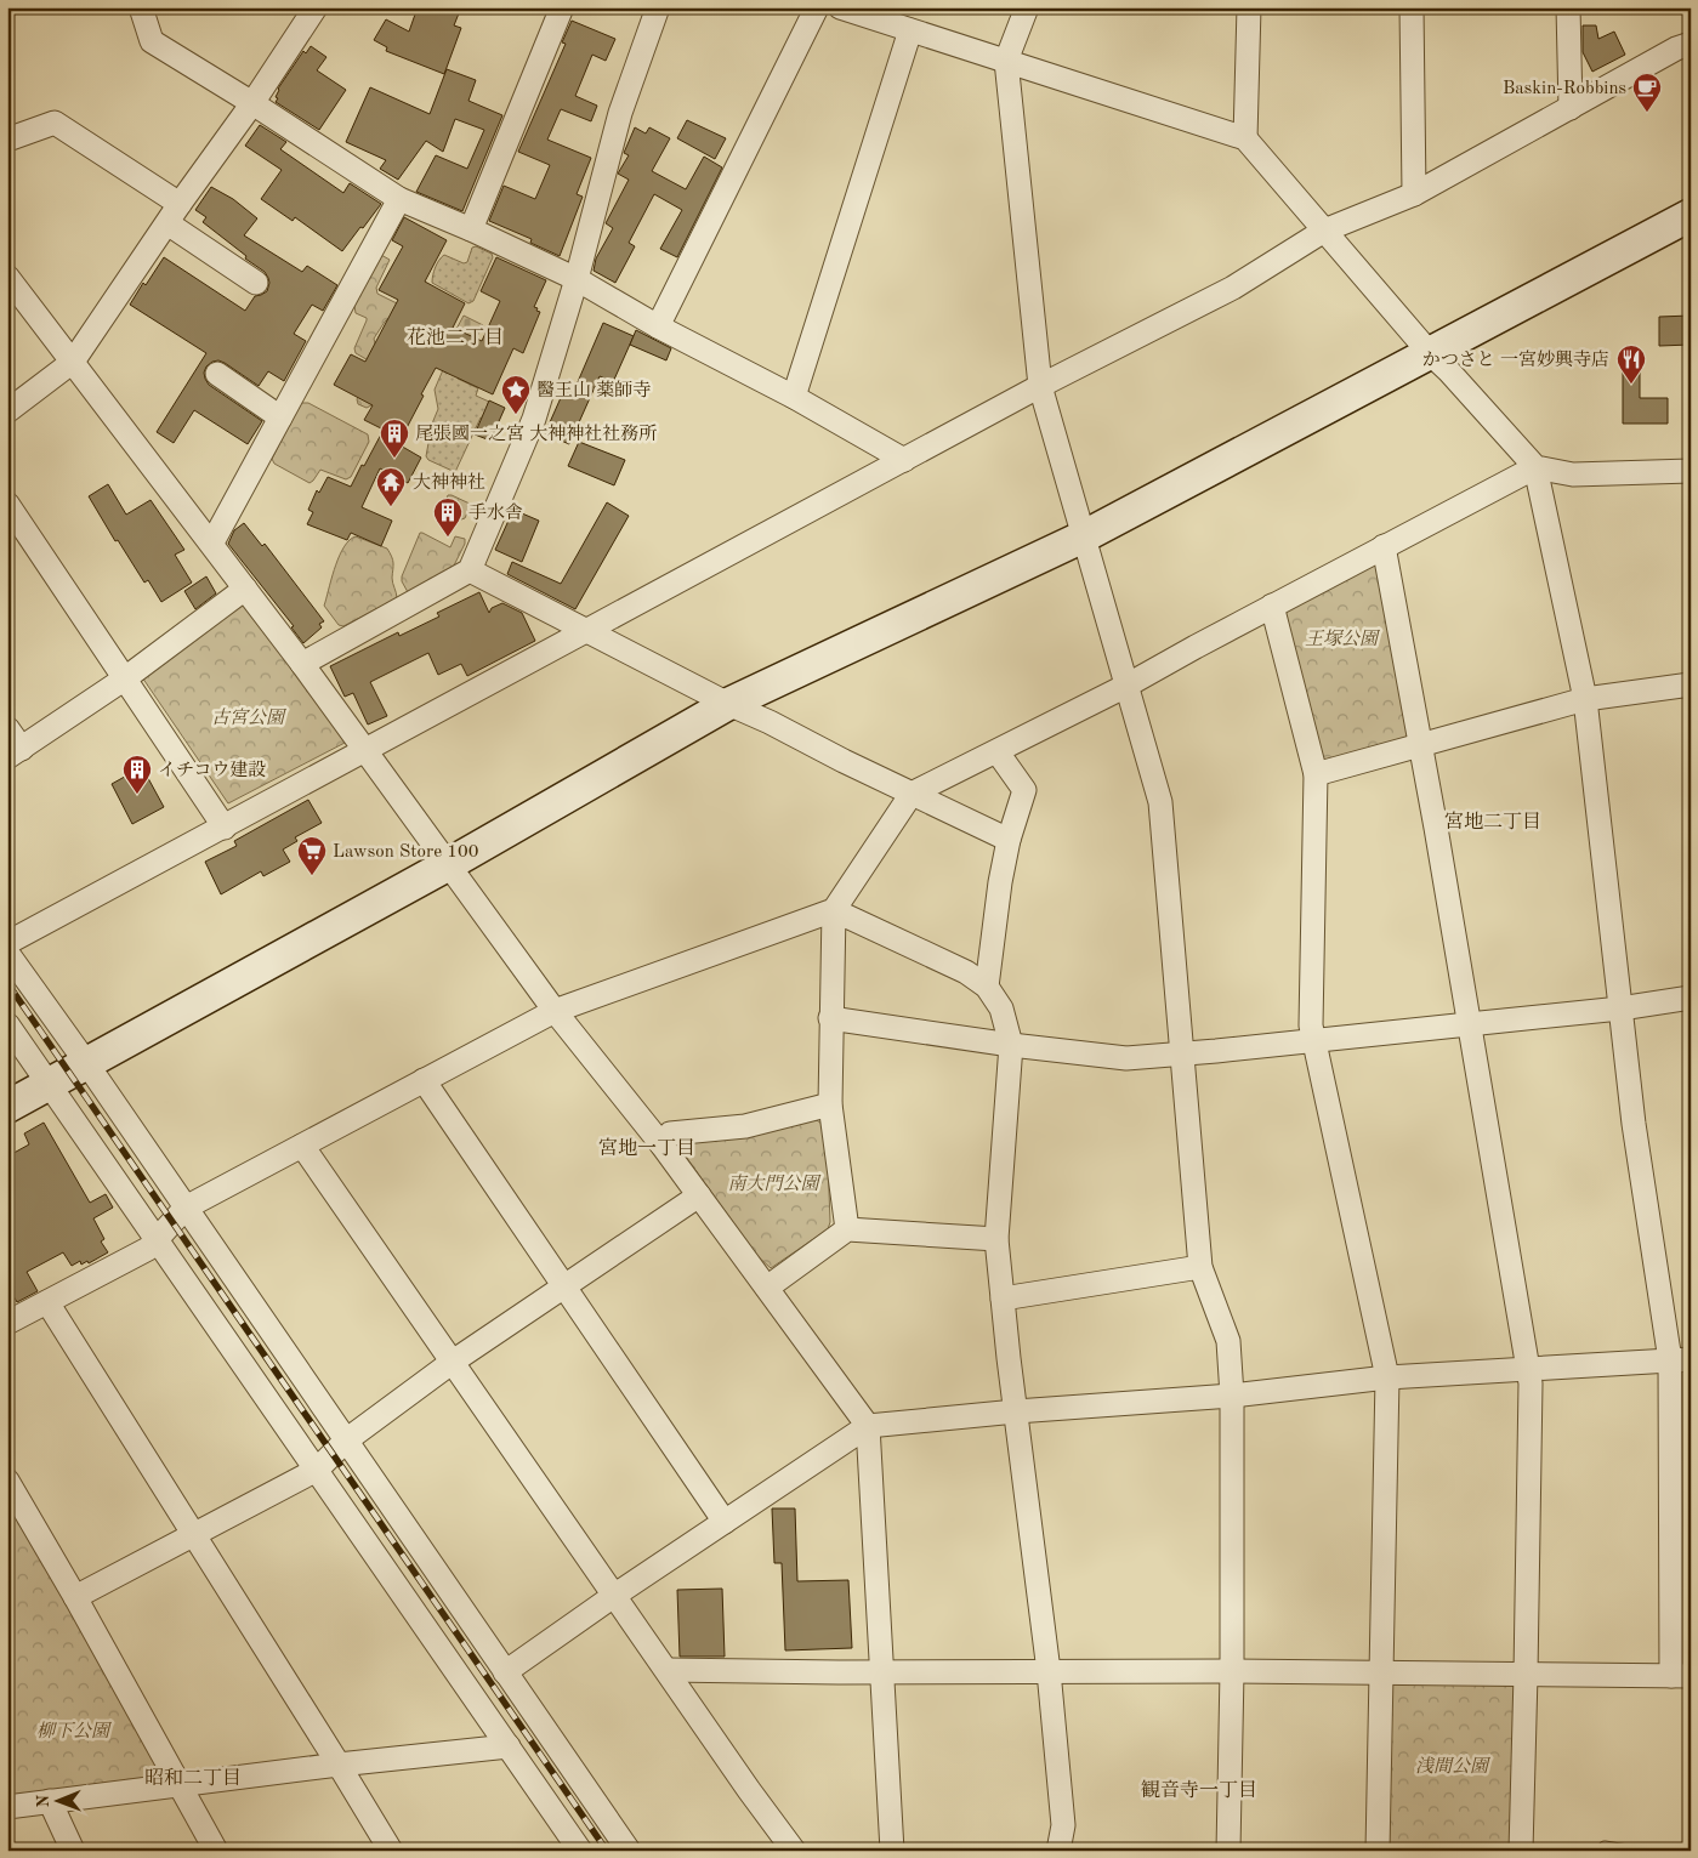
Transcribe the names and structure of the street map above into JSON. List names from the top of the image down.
{
  "districts": [
    "花池二丁目",
    "宮地二丁目",
    "宮地一丁目",
    "昭和二丁目",
    "観音寺一丁目"
  ],
  "parks": [
    "王塚公園",
    "古宮公園",
    "南大門公園",
    "柳下公園",
    "浅間公園"
  ],
  "places": {
    "cafe": ["Baskin-Robbins"],
    "restaurant": ["かつさと 一宮妙興寺店"],
    "place": ["醫王山 薬師寺"],
    "building": ["尾張國一之宮 大神神社社務所", "手水舎", "イチコウ建設"],
    "temple": ["大神神社"],
    "supermarket": ["Lawson Store 100"]
  },
  "north": "left"
}
